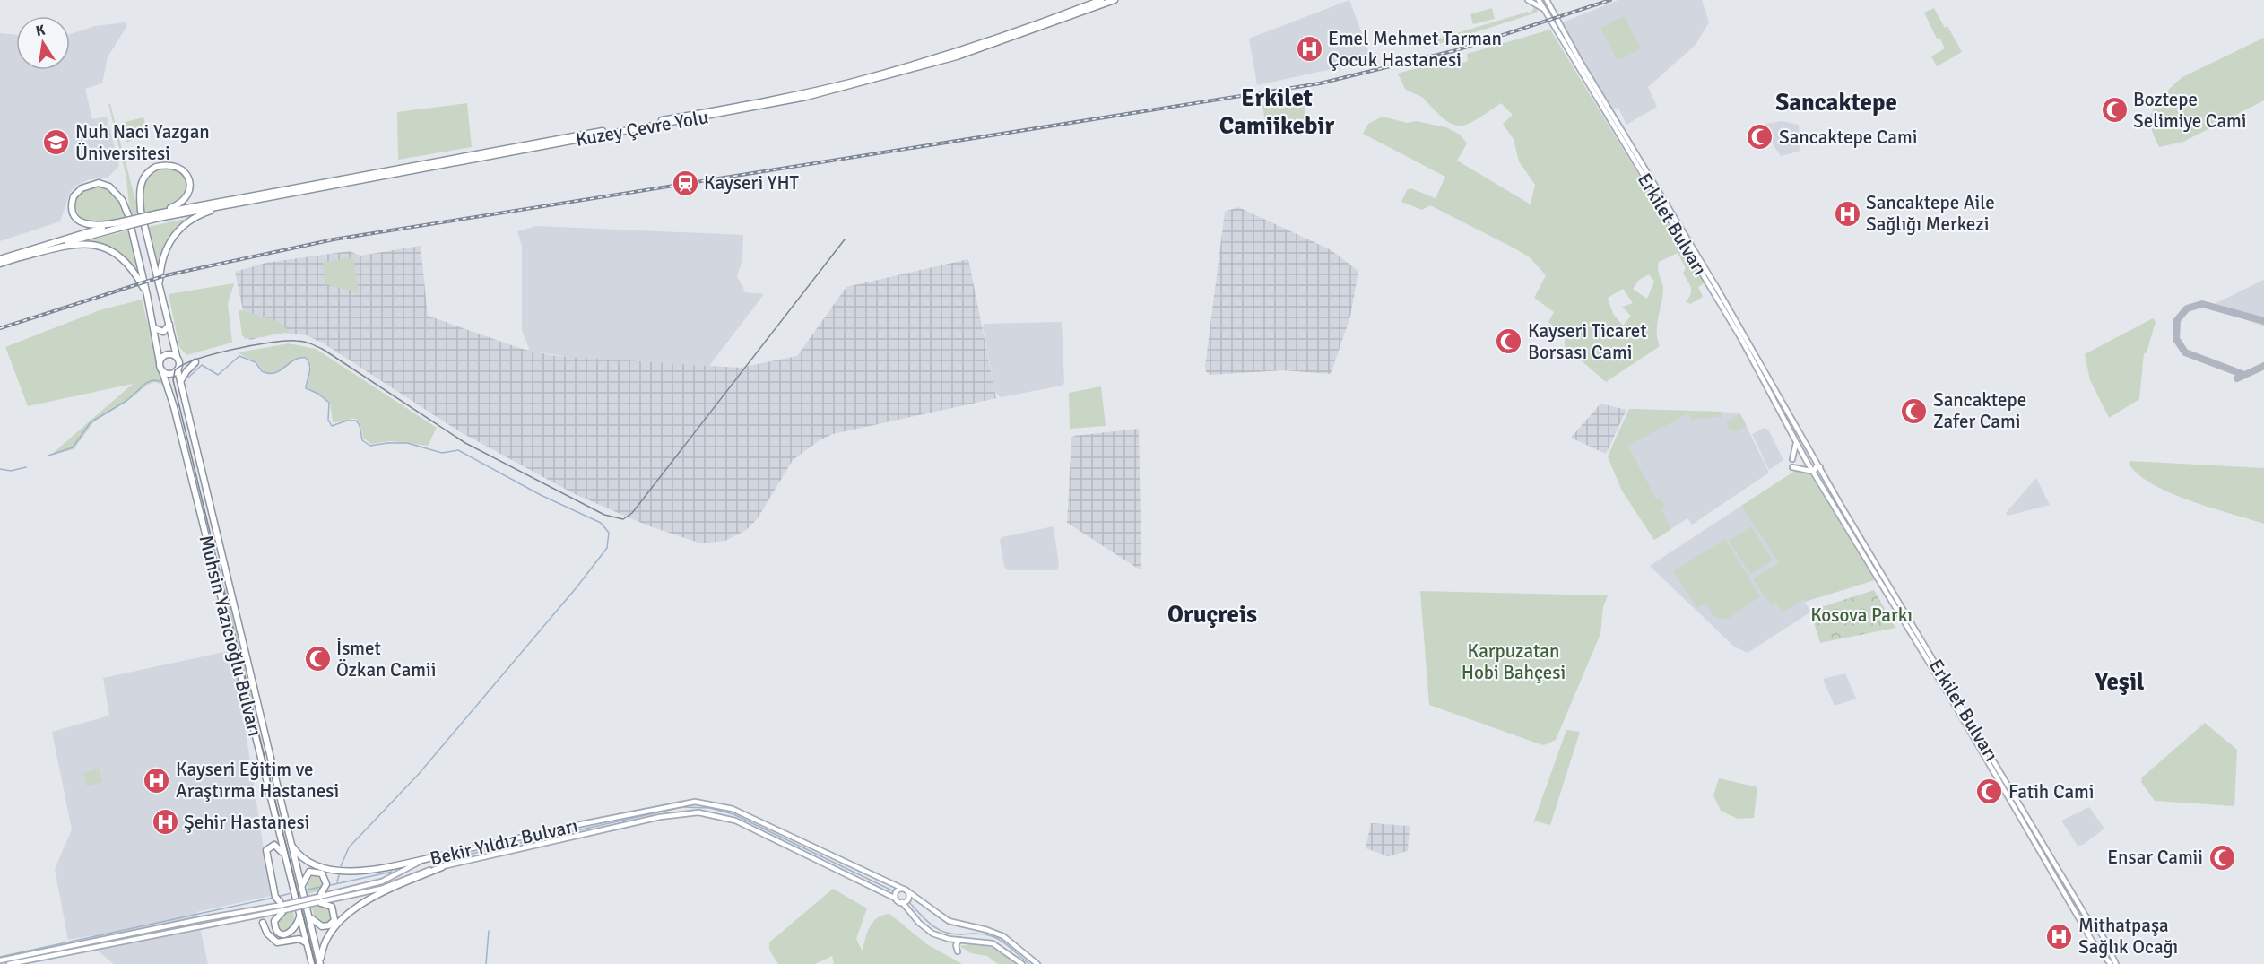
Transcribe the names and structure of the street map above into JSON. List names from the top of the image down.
{
  "streets": {
    "highway": ["Kuzey Çevre Yolu", "Muhsin Yazıcıoğlu Bulvarı"],
    "main road": ["Erkilet Bulvarı", "Bekir Yıldız Bulvarı"]
  },
  "districts": [
    "Erkilet Camiikebir",
    "Sancaktepe",
    "Oruçreis",
    "Yeşil"
  ],
  "parks": ["Kosova Parkı", "Karpuzatan Hobi Bahçesi"],
  "places": {
    "hospital": [
      "Emel Mehmet Tarman Çocuk Hastanesi",
      "Sancaktepe Aile Sağlığı Merkezi",
      "Kayseri Eğitim ve Araştırma Hastanesi",
      "Şehir Hastanesi",
      "Mithatpaşa Sağlık Ocağı"
    ],
    "mosque": [
      "Boztepe Selimiye Cami",
      "Sancaktepe Cami",
      "Kayseri Ticaret Borsası Cami",
      "Sancaktepe Zafer Cami",
      "İsmet Özkan Camii",
      "Fatih Cami",
      "Ensar Camii"
    ],
    "school or university": ["Nuh Naci Yazgan Üniversitesi"],
    "station": ["Kayseri YHT"]
  },
  "north": "top"
}
